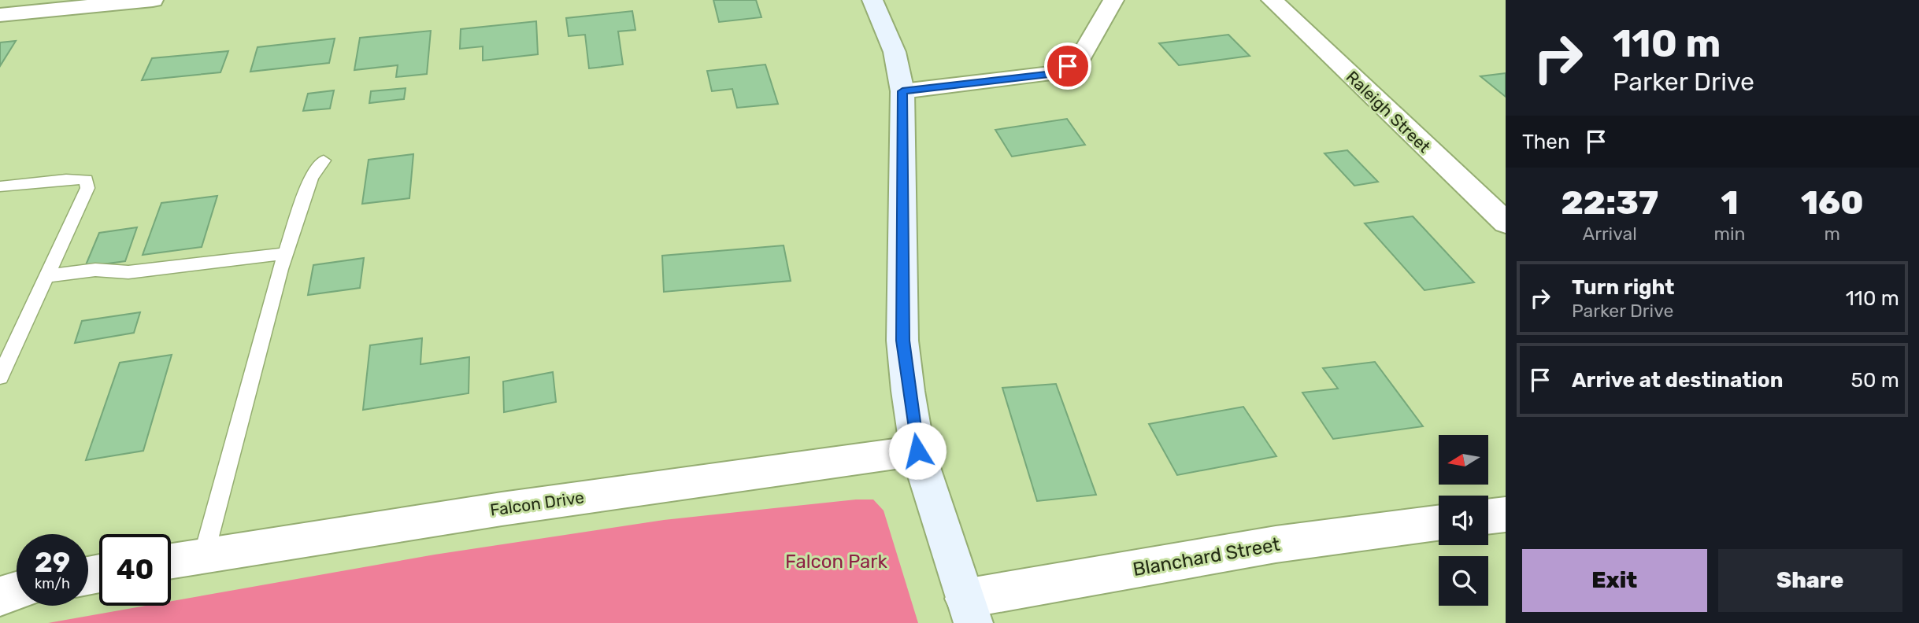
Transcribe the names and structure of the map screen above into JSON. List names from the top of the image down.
{
  "streets": {
    "street": ["Raleigh Street", "Falcon Drive", "Blanchard Street"]
  },
  "parks": ["Falcon Park"],
  "north": "left",
  "page": {
    "turn": ["110 m", "Parker Drive"],
    "then": "Then",
    "eta": [
      "22:37",
      "Arrival",
      "1",
      "min",
      "160",
      "m"
    ],
    "list": [
      {
        "name": "Turn right",
        "note": "Parker Drive",
        "value": "110 m"
      },
      {
        "name": "Arrive at destination",
        "value": "50 m"
      }
    ],
    "speed": "29 km/h",
    "limit": "40",
    "buttons": ["Exit", "Share"]
  }
}
